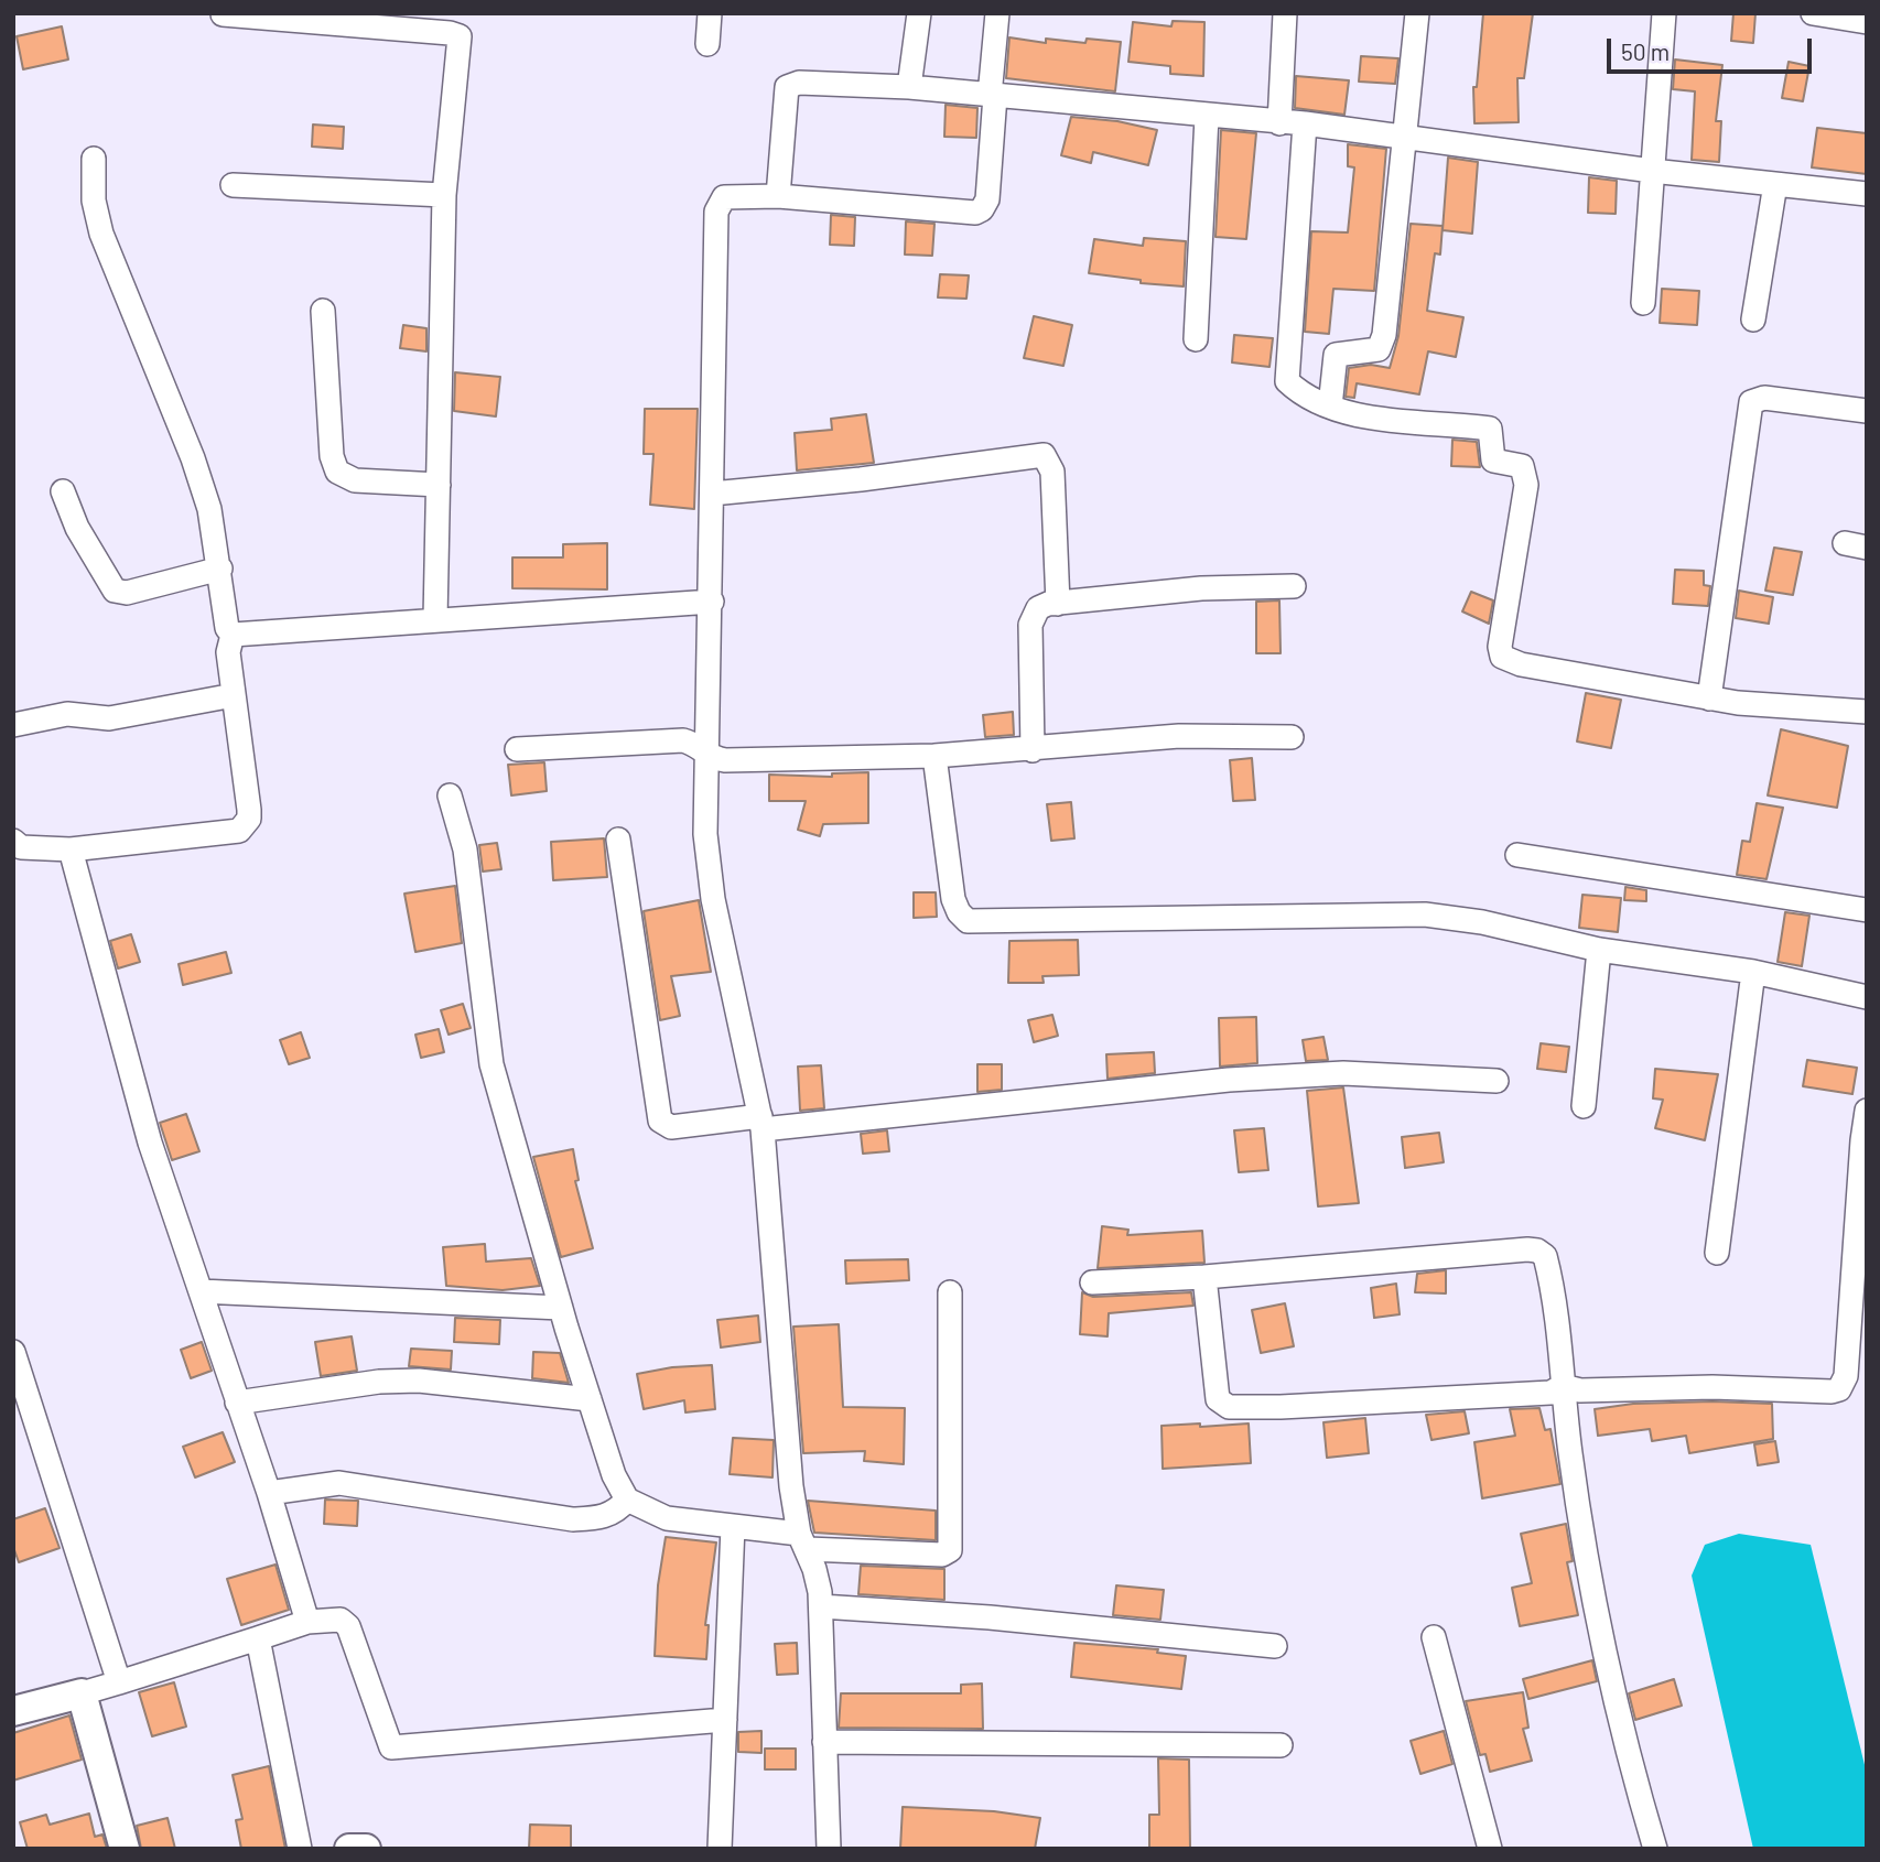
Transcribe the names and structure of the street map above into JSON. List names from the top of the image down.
{
  "scale_bar": "50 m"
}
